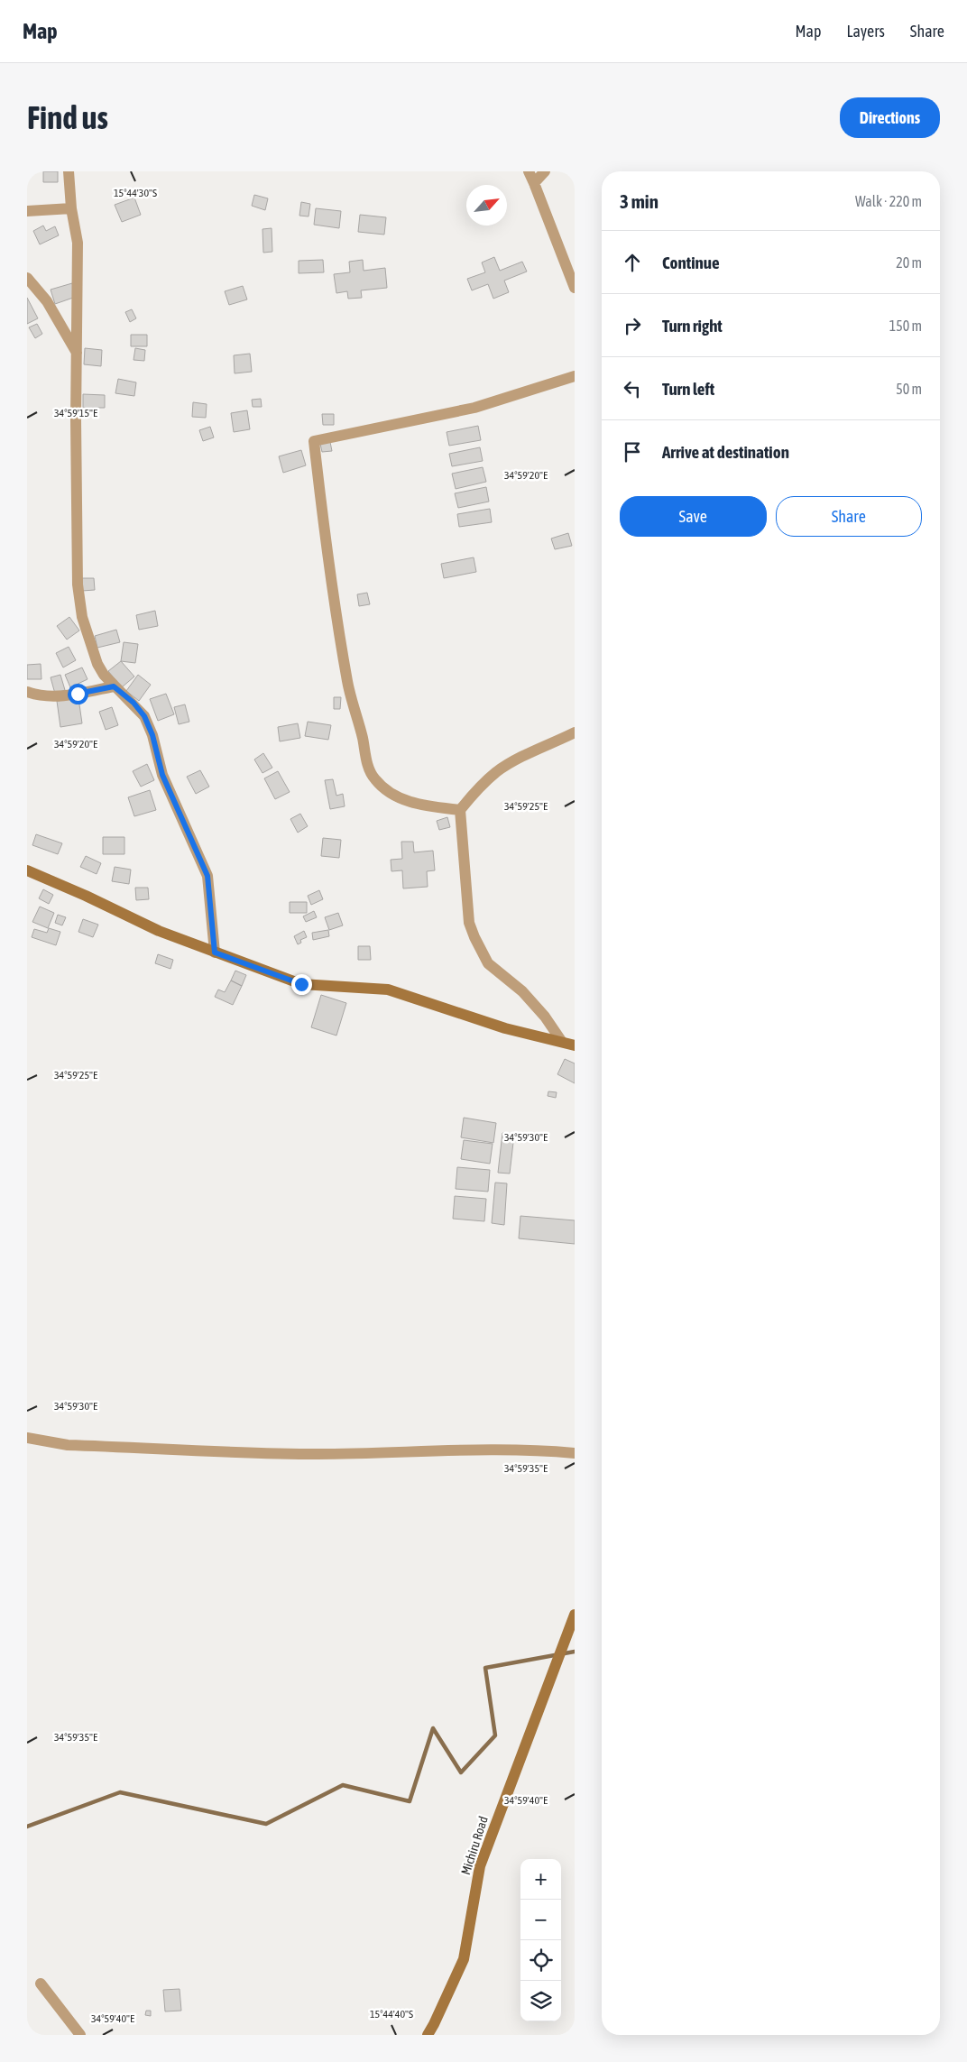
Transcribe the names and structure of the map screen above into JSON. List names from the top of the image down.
{
  "streets": {
    "street": ["Michiru Road"]
  },
  "north": "top right",
  "page": {
    "header": "Map",
    "nav": ["Map", "Layers", "Share"],
    "buttons": [
      "Directions",
      ["Save", "Share"]
    ],
    "title": "Find us",
    "heading": ["3 min", "Walk · 220 m"],
    "list": [
      ["Continue", "20 m"],
      ["Turn right", "150 m"],
      ["Turn left", "50 m"],
      "Arrive at destination"
    ],
    "map_buttons": ["+", "−"]
  },
  "coordinates": [
    "15°44'30\"S",
    "34°59'15\"E",
    "34°59'20\"E",
    "34°59'25\"E",
    "34°59'30\"E",
    "34°59'35\"E",
    "34°59'40\"E",
    "15°44'40\"S"
  ]
}
